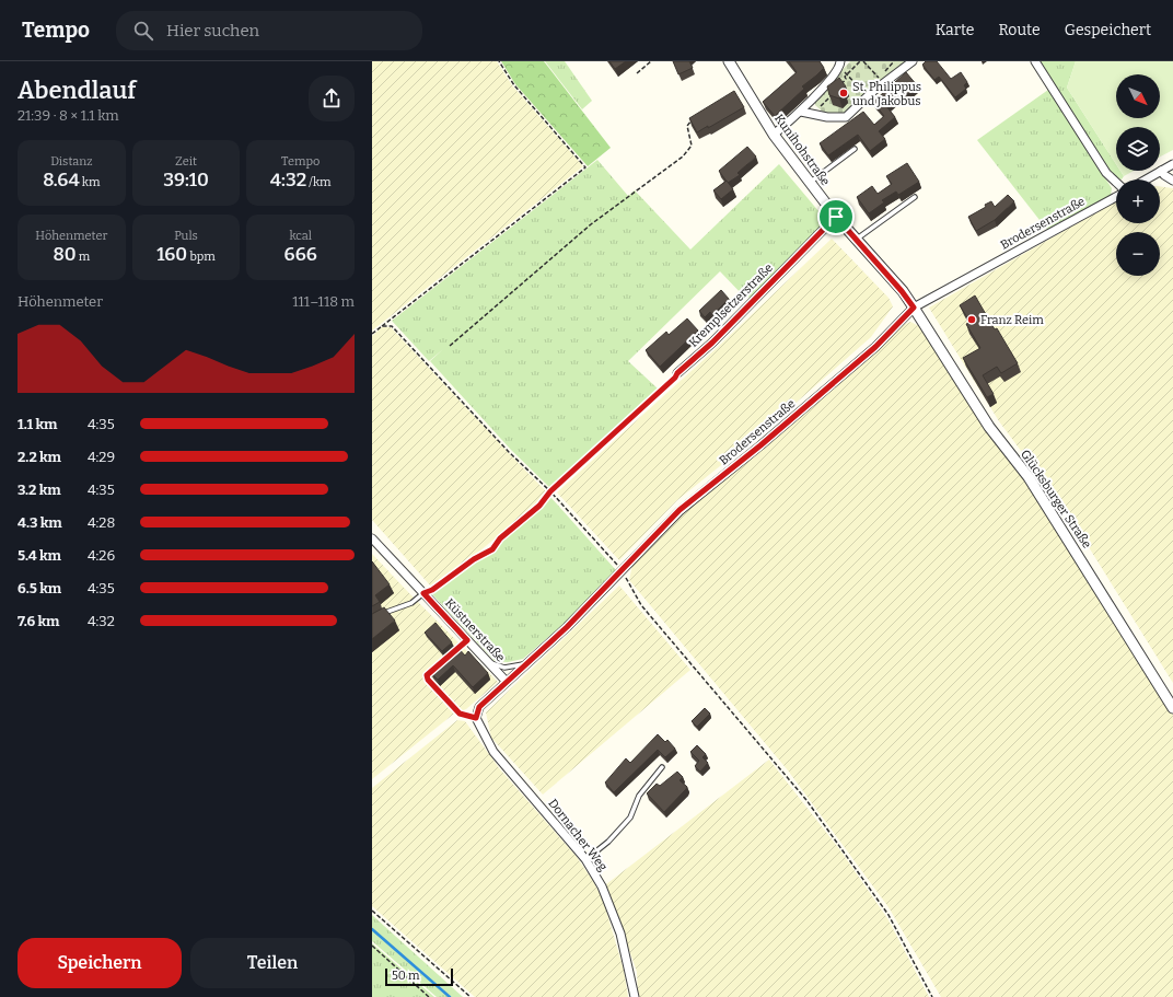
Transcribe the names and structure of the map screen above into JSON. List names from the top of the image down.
{
  "streets": {
    "street": [
      "Kunihohstraße",
      "Brodersenstraße",
      "Kremplsetzerstraße",
      "Glücksburger Straße",
      "Küstnerstraße",
      "Dornacher Weg"
    ]
  },
  "crossings": [
    ["Kunihohstraße", "Brodersenstraße"],
    ["Kunihohstraße", "Kremplsetzerstraße"],
    ["Kunihohstraße", "Glücksburger Straße"],
    ["Brodersenstraße", "Glücksburger Straße"],
    ["Brodersenstraße", "Küstnerstraße"],
    ["Brodersenstraße", "Dornacher Weg"]
  ],
  "places": ["St. Philippus und Jakobus", "Franz Reim"],
  "scale_bar": "50 m",
  "north": "bottom right",
  "page": {
    "header": "Tempo",
    "search": "Hier suchen",
    "nav": ["Karte", "Route", "Gespeichert"],
    "heading": ["Abendlauf", "21:39 · 8 × 1.1 km"],
    "map_buttons": ["+", "−"],
    "stats": [
      ["Distanz", "8.64 km"],
      ["Zeit", "39:10"],
      ["Tempo", "4:32 /km"],
      ["Höhenmeter", "80 m"],
      ["Puls", "160 bpm"],
      ["kcal", "666"]
    ],
    "chart": ["Höhenmeter", "111–118 m"],
    "list": [
      {
        "name": "1.1 km",
        "note": "4:35"
      },
      {
        "name": "2.2 km",
        "note": "4:29"
      },
      {
        "name": "3.2 km",
        "note": "4:35"
      },
      {
        "name": "4.3 km",
        "note": "4:28"
      },
      {
        "name": "5.4 km",
        "note": "4:26"
      },
      {
        "name": "6.5 km",
        "note": "4:35"
      },
      {
        "name": "7.6 km",
        "note": "4:32"
      }
    ],
    "buttons": ["Speichern", "Teilen"],
    "scale": "50 m"
  }
}
